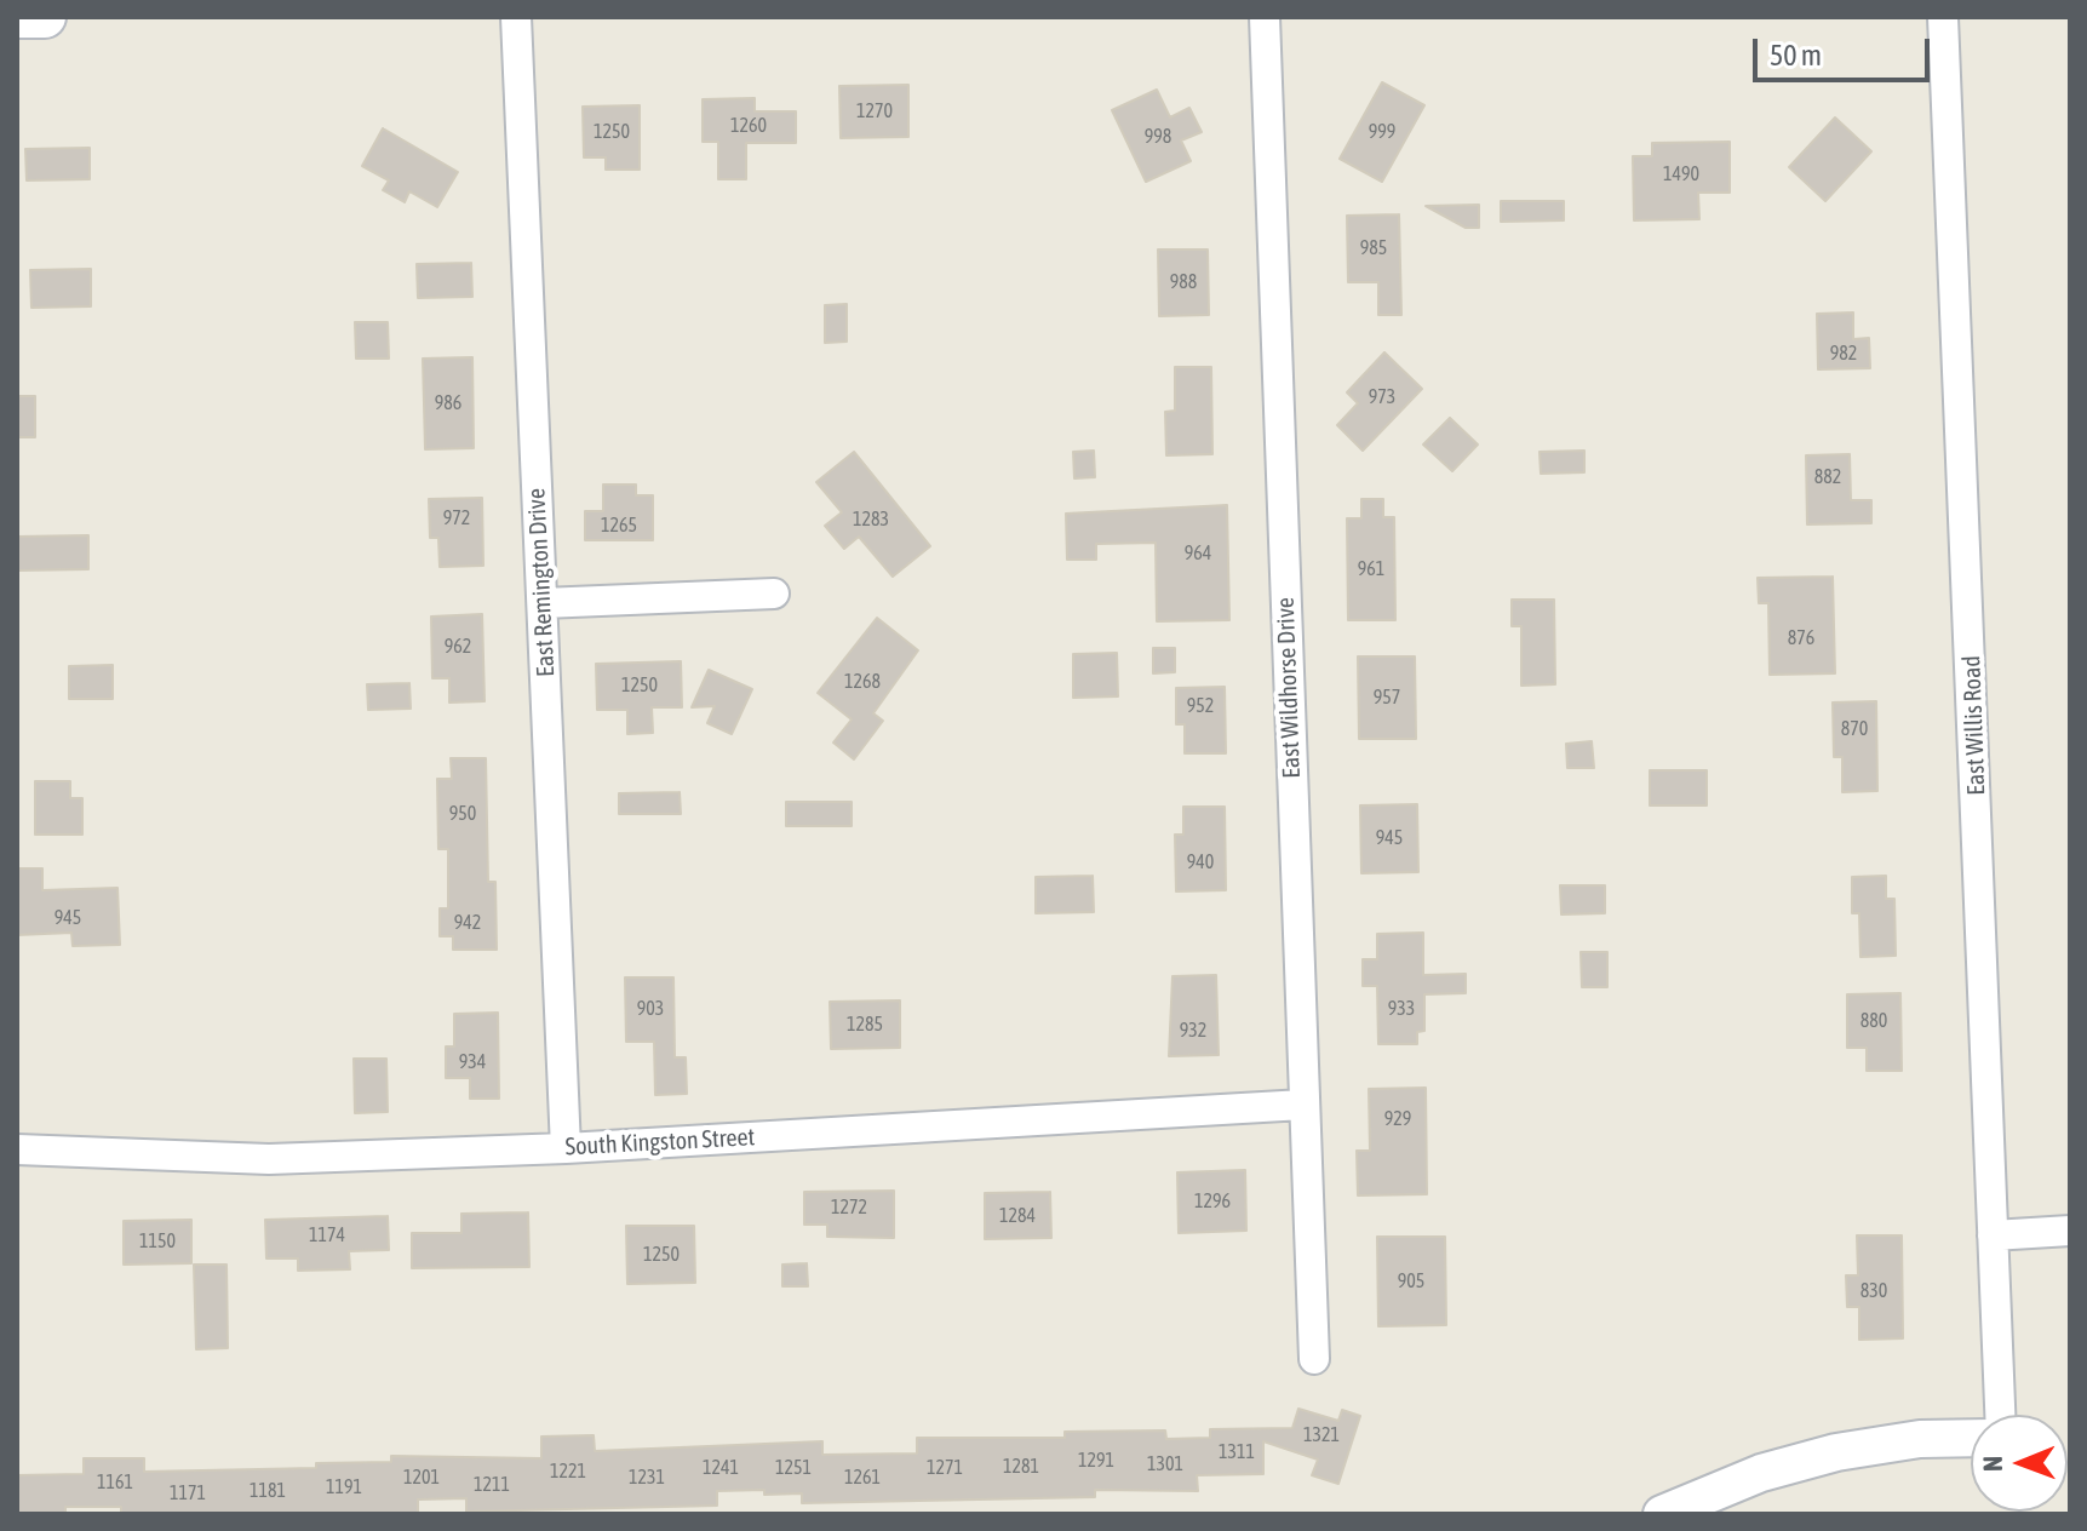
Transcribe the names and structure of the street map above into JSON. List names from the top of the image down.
{
  "streets": {
    "street": [
      "East Remington Drive",
      "East Wildhorse Drive",
      "East Willis Road",
      "South Kingston Street"
    ]
  },
  "crossings": [
    ["East Remington Drive", "South Kingston Street"],
    ["East Wildhorse Drive", "South Kingston Street"]
  ],
  "house_numbers": [
    "1270",
    "1260",
    "1250",
    "999",
    "998",
    "1490",
    "985",
    "988",
    "982",
    "973",
    "986",
    "882",
    "972",
    "1283",
    "1265",
    "964",
    "961",
    "876",
    "962",
    "1268",
    "1250",
    "957",
    "952",
    "870",
    "950",
    "945",
    "940",
    "945",
    "942",
    "903",
    "933",
    "880",
    "1285",
    "932",
    "934",
    "929",
    "1296",
    "1272",
    "1284",
    "1174",
    "1150",
    "1250",
    "905",
    "830",
    "1321",
    "1311",
    "1291",
    "1301",
    "1281",
    "1241",
    "1251",
    "1271",
    "1221",
    "1201",
    "1231",
    "1261",
    "1161",
    "1211",
    "1191",
    "1181",
    "1171"
  ],
  "scale_bar": "50 m",
  "north": "left"
}
